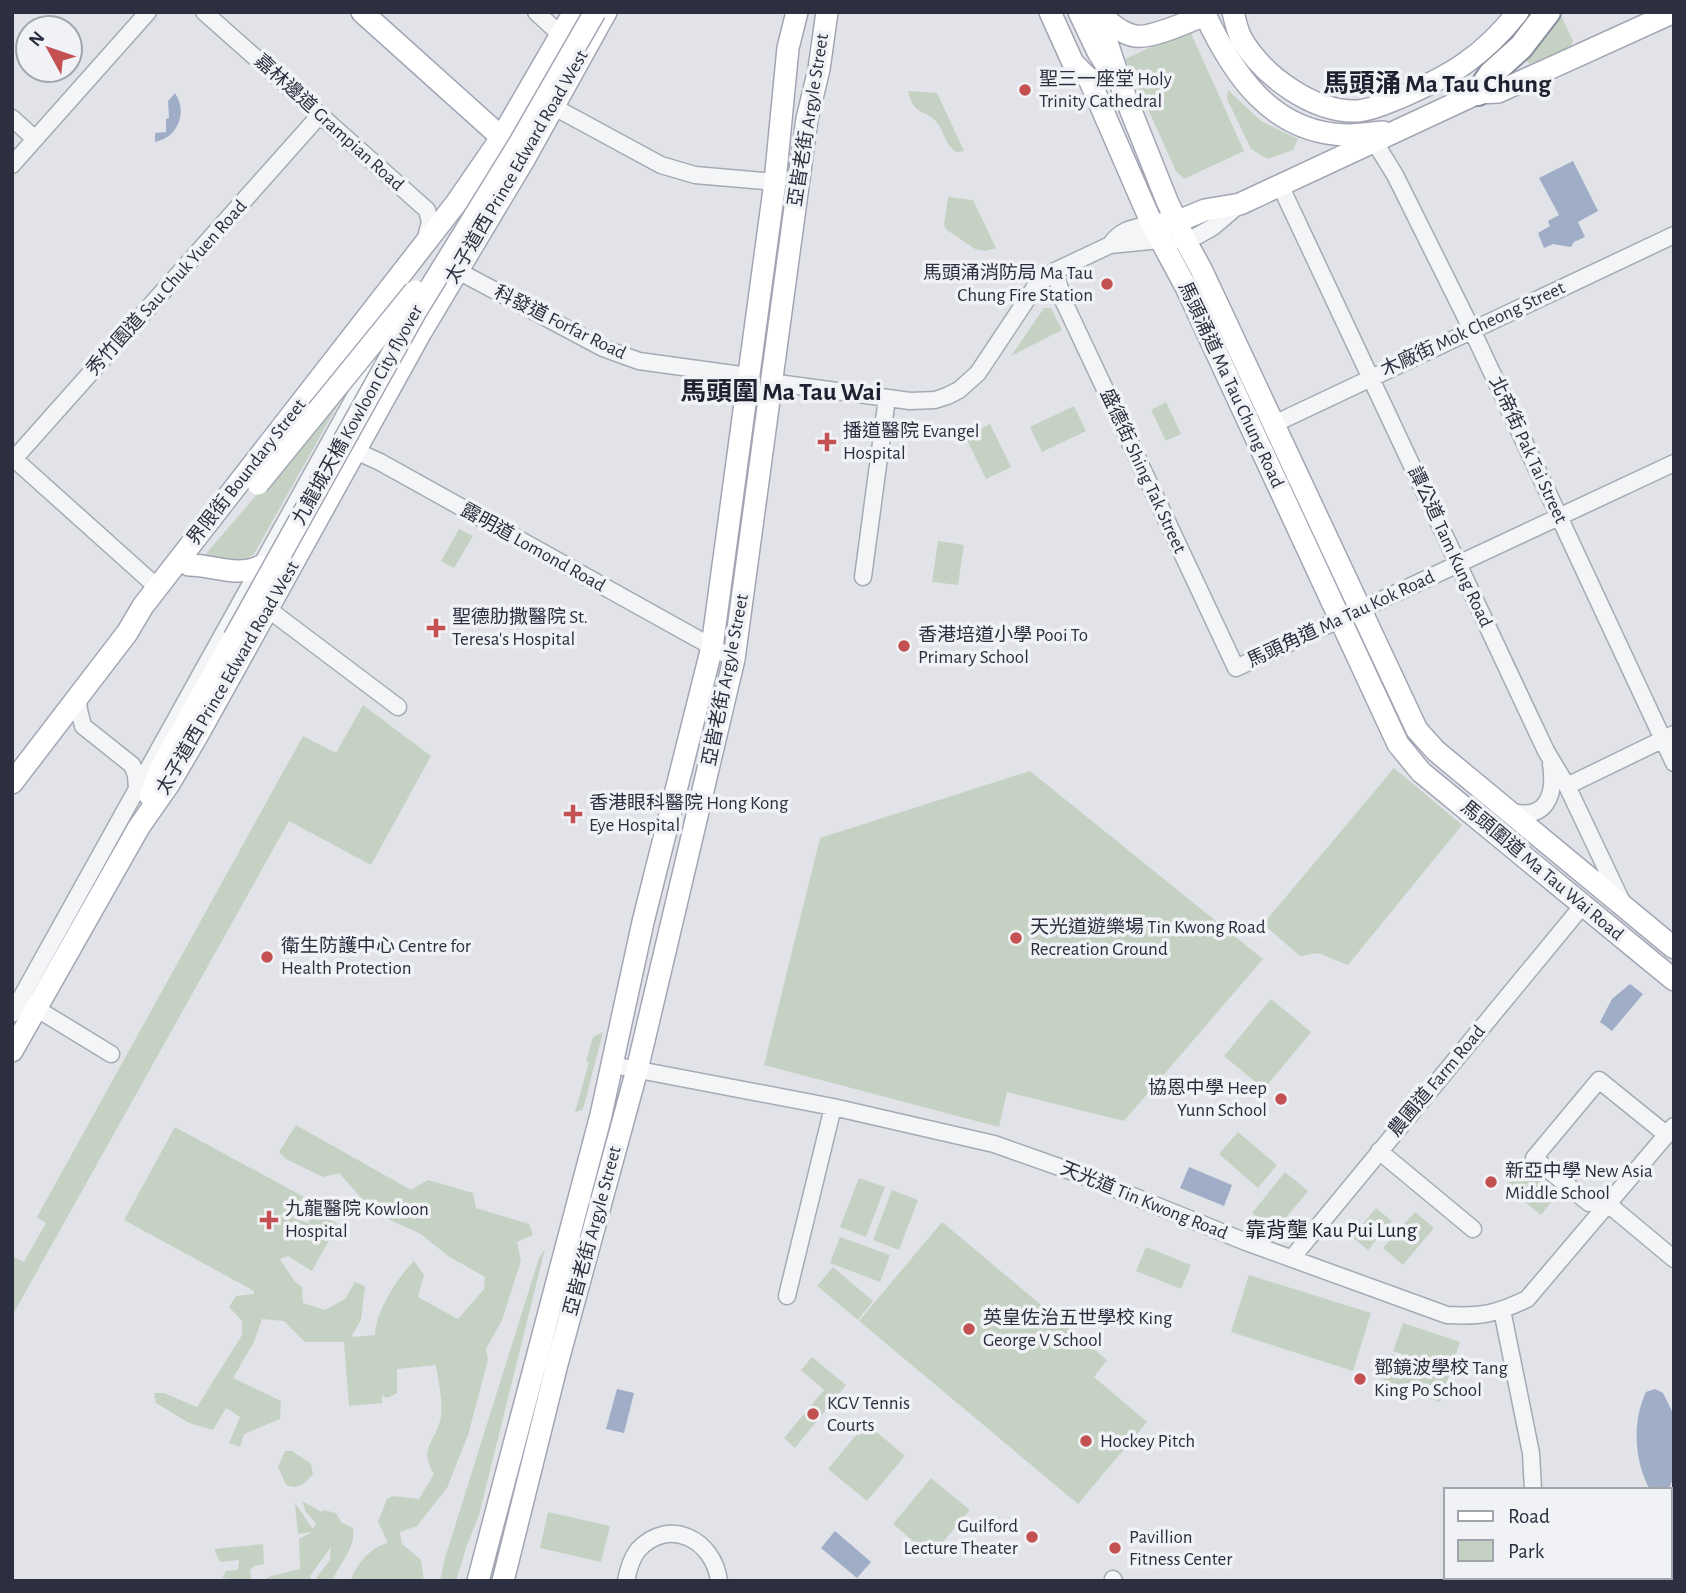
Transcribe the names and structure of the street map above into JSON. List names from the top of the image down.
{
  "streets": {
    "main road": [
      "亞皆老街 Argyle Street",
      "太子道西 Prince Edward Road West",
      "馬頭涌道 Ma Tau Chung Road",
      "九龍城天橋 Kowloon City flyover",
      "界限街 Boundary Street",
      "馬頭圍道 Ma Tau Wai Road"
    ],
    "street": [
      "嘉林邊道 Grampian Road",
      "秀竹園道 Sau Chuk Yuen Road",
      "科發道 Forfar Road",
      "木廠街 Mok Cheong Street",
      "北帝街 Pak Tai Street",
      "盛德街 Shing Tak Street",
      "譚公道 Tam Kung Road",
      "露明道 Lomond Road",
      "馬頭角道 Ma Tau Kok Road",
      "農圃道 Farm Road",
      "天光道 Tin Kwong Road"
    ]
  },
  "crossings": [
    ["亞皆老街 Argyle Street", "科發道 Forfar Road"],
    ["亞皆老街 Argyle Street", "露明道 Lomond Road"],
    ["亞皆老街 Argyle Street", "天光道 Tin Kwong Road"],
    ["嘉林邊道 Grampian Road", "太子道西 Prince Edward Road West"],
    ["嘉林邊道 Grampian Road", "秀竹園道 Sau Chuk Yuen Road"],
    ["太子道西 Prince Edward Road West", "科發道 Forfar Road"],
    ["太子道西 Prince Edward Road West", "九龍城天橋 Kowloon City flyover"],
    ["太子道西 Prince Edward Road West", "界限街 Boundary Street"],
    ["太子道西 Prince Edward Road West", "露明道 Lomond Road"],
    ["木廠街 Mok Cheong Street", "馬頭涌道 Ma Tau Chung Road"],
    ["木廠街 Mok Cheong Street", "北帝街 Pak Tai Street"],
    ["木廠街 Mok Cheong Street", "譚公道 Tam Kung Road"],
    ["馬頭涌道 Ma Tau Chung Road", "馬頭角道 Ma Tau Kok Road"],
    ["馬頭涌道 Ma Tau Chung Road", "馬頭圍道 Ma Tau Wai Road"],
    ["九龍城天橋 Kowloon City flyover", "界限街 Boundary Street"],
    ["北帝街 Pak Tai Street", "馬頭角道 Ma Tau Kok Road"],
    ["盛德街 Shing Tak Street", "馬頭角道 Ma Tau Kok Road"],
    ["譚公道 Tam Kung Road", "馬頭角道 Ma Tau Kok Road"],
    ["譚公道 Tam Kung Road", "馬頭圍道 Ma Tau Wai Road"],
    ["馬頭圍道 Ma Tau Wai Road", "農圃道 Farm Road"],
    ["農圃道 Farm Road", "天光道 Tin Kwong Road"]
  ],
  "districts": ["馬頭涌 Ma Tau Chung", "馬頭圍 Ma Tau Wai", "靠背壟 Kau Pui Lung"],
  "places": {
    "other": [
      "聖三一座堂 Holy Trinity Cathedral",
      "馬頭涌消防局 Ma Tau Chung Fire Station",
      "香港培道小學 Pooi To Primary School",
      "天光道遊樂場 Tin Kwong Road Recreation Ground",
      "衛生防護中心 Centre for Health Protection",
      "協恩中學 Heep Yunn School",
      "新亞中學 New Asia Middle School",
      "英皇佐治五世學校 King George V School",
      "鄧鏡波學校 Tang King Po School",
      "KGV Tennis Courts",
      "Hockey Pitch",
      "Guilford Lecture Theater",
      "Pavillion Fitness Center"
    ],
    "health": [
      "播道醫院 Evangel Hospital",
      "聖德肋撒醫院 St. Teresa's Hospital",
      "香港眼科醫院 Hong Kong Eye Hospital",
      "九龍醫院 Kowloon Hospital"
    ]
  },
  "legend": ["Road", "Park"],
  "north": "top left"
}
